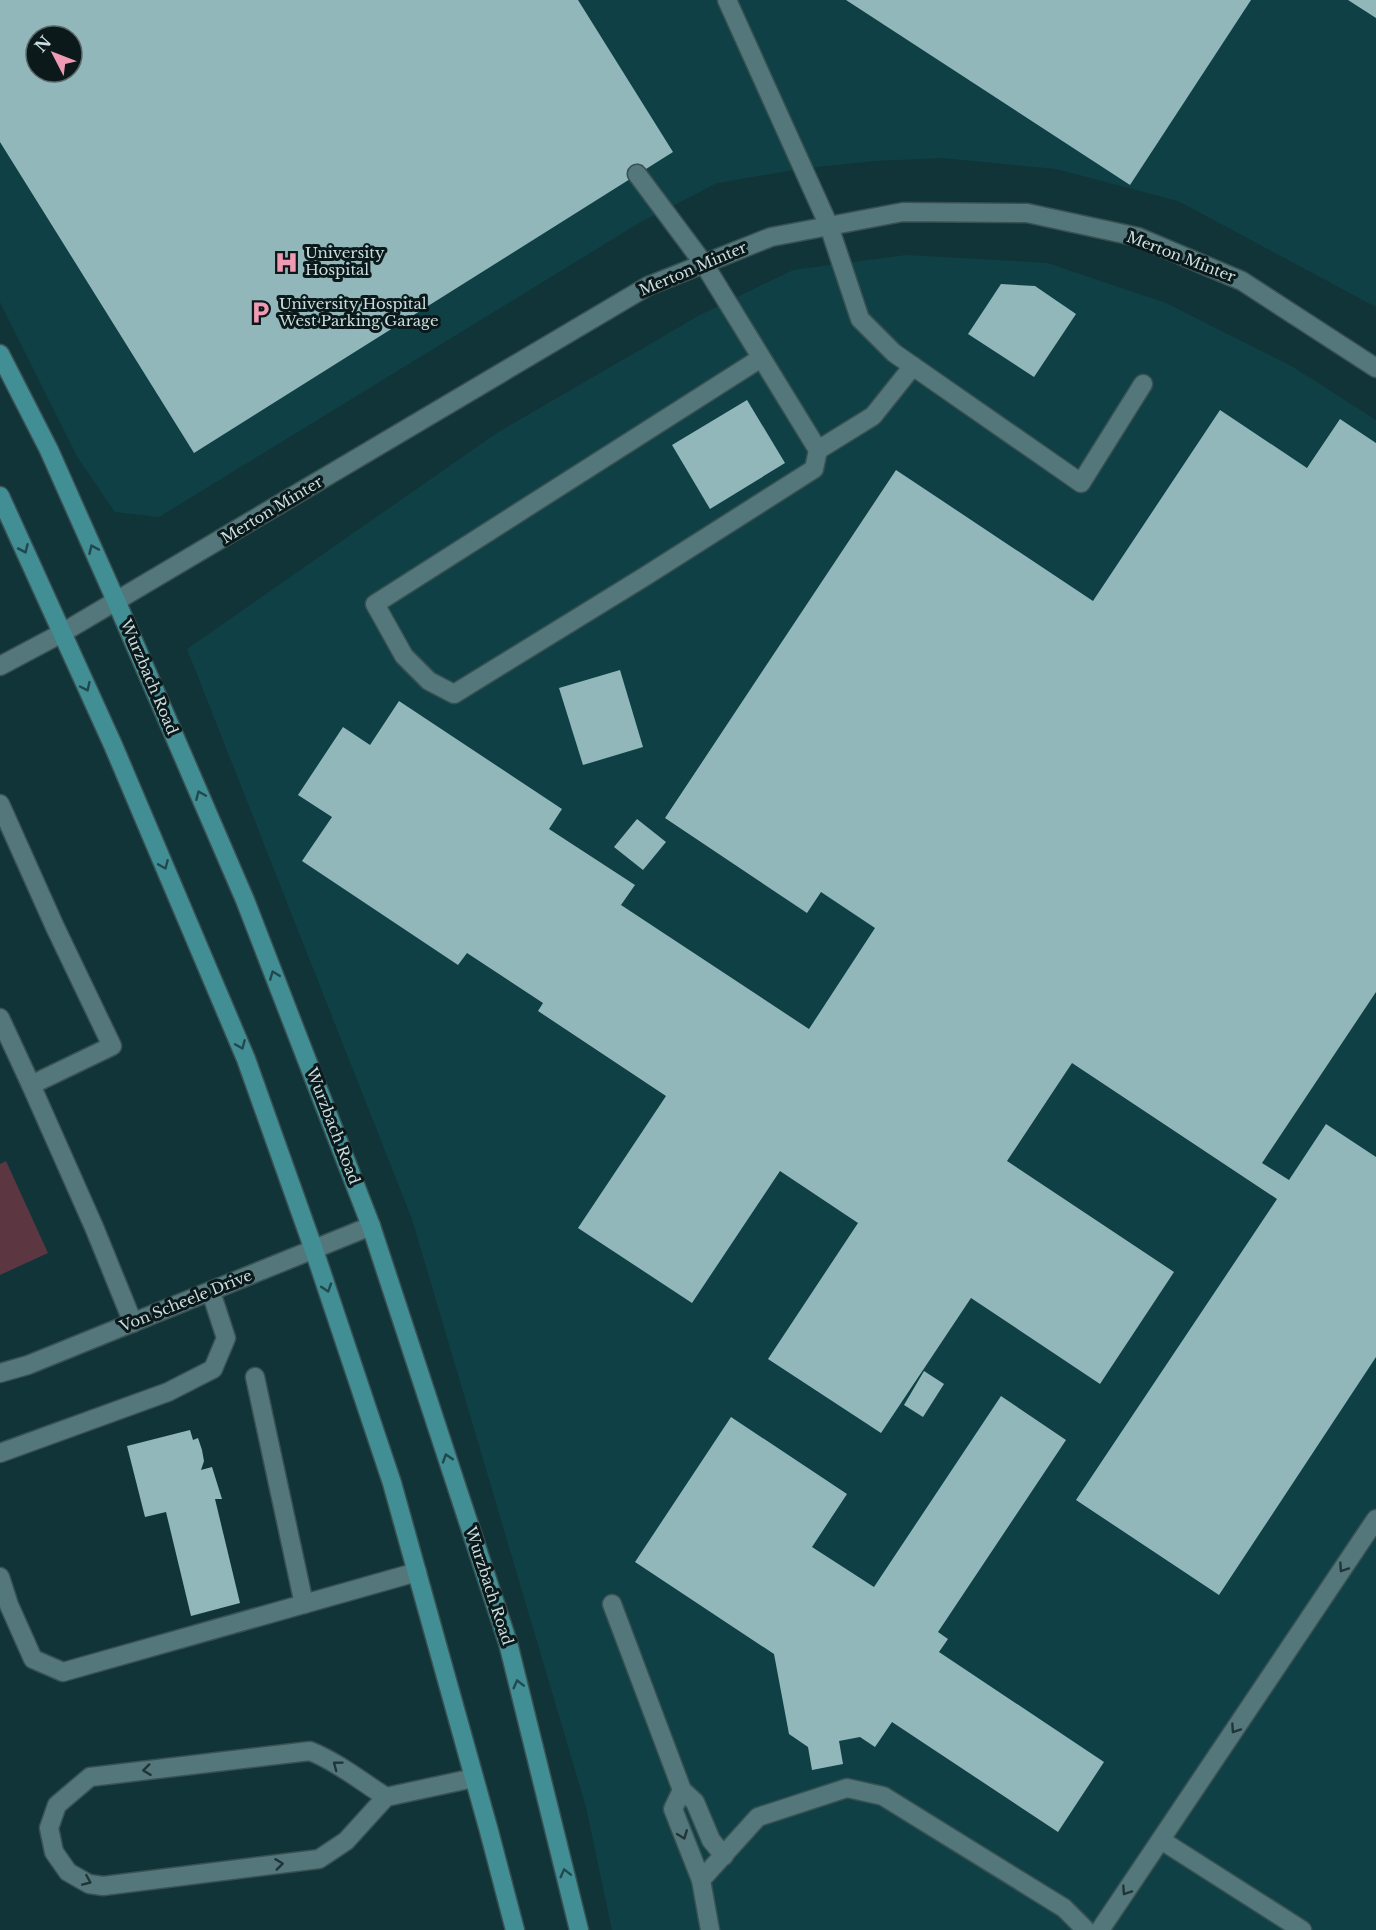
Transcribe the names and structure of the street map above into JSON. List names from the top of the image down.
{
  "streets": {
    "main road": ["Wurzbach Road"],
    "street": ["Merton Minter", "Von Scheele Drive"]
  },
  "crossings": [
    ["Merton Minter", "Wurzbach Road"],
    ["Wurzbach Road", "Von Scheele Drive"]
  ],
  "places": {
    "hospital": ["University Hospital"],
    "parking": ["University Hospital West Parking Garage"]
  },
  "north": "top left"
}
